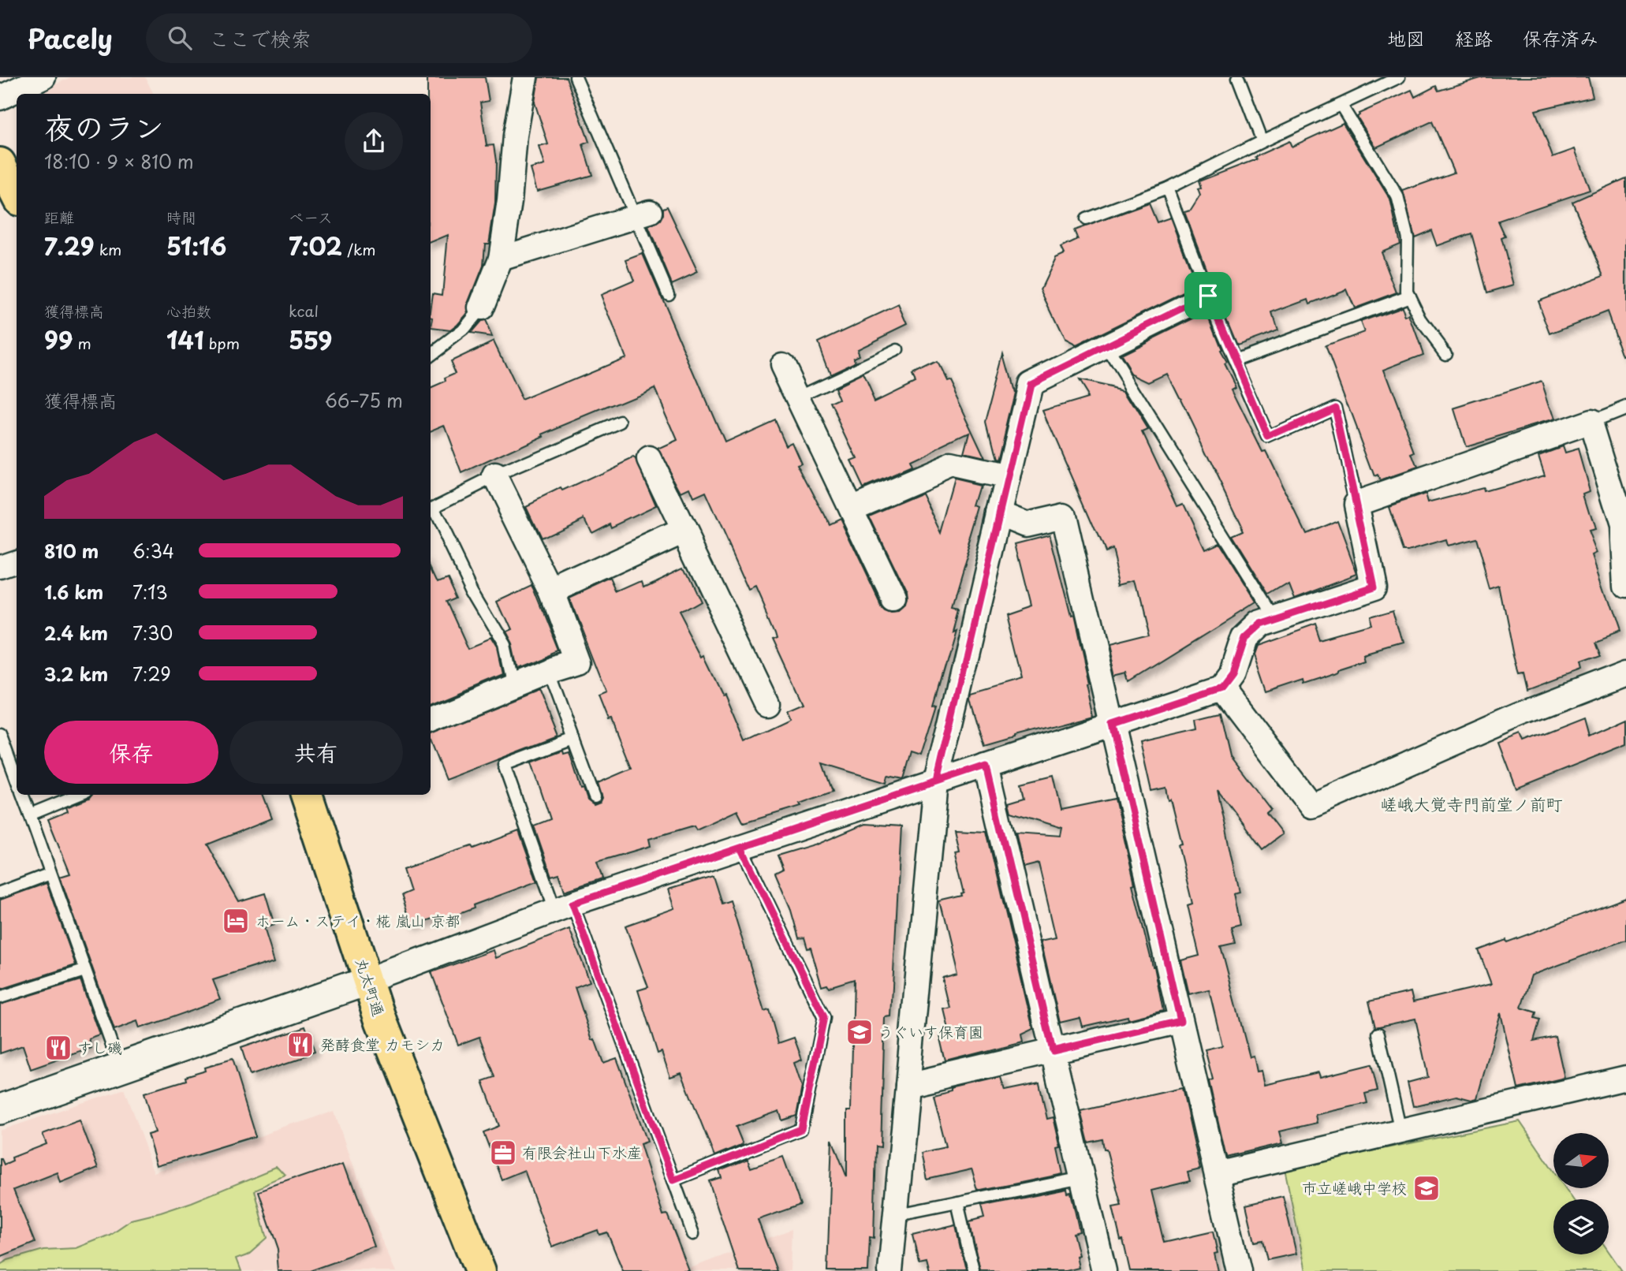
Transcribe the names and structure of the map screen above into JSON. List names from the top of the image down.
{
  "streets": {
    "main road": ["丸太町通"]
  },
  "districts": ["嵯峨大覚寺門前堂ノ前町"],
  "places": {
    "hotel": ["ホーム・ステイ・椛 嵐山 京都"],
    "school or university": ["うぐいす保育園", "市立嵯峨中学校"],
    "restaurant": ["発酵食堂 カモシカ", "すし磯"],
    "office": ["有限会社山下水産"]
  },
  "north": "right",
  "page": {
    "header": "Pacely",
    "search": "ここで検索",
    "nav": ["地図", "経路", "保存済み"],
    "heading": ["夜のラン", "18:10 · 9 × 810 m"],
    "stats": [
      ["距離", "7.29 km"],
      ["時間", "51:16"],
      ["ペース", "7:02 /km"],
      ["獲得標高", "99 m"],
      ["心拍数", "141 bpm"],
      ["kcal", "559"]
    ],
    "chart": ["獲得標高", "66–75 m"],
    "list": [
      {
        "name": "810 m",
        "note": "6:34"
      },
      {
        "name": "1.6 km",
        "note": "7:13"
      },
      {
        "name": "2.4 km",
        "note": "7:30"
      },
      {
        "name": "3.2 km",
        "note": "7:29"
      }
    ],
    "buttons": ["保存", "共有"]
  }
}
